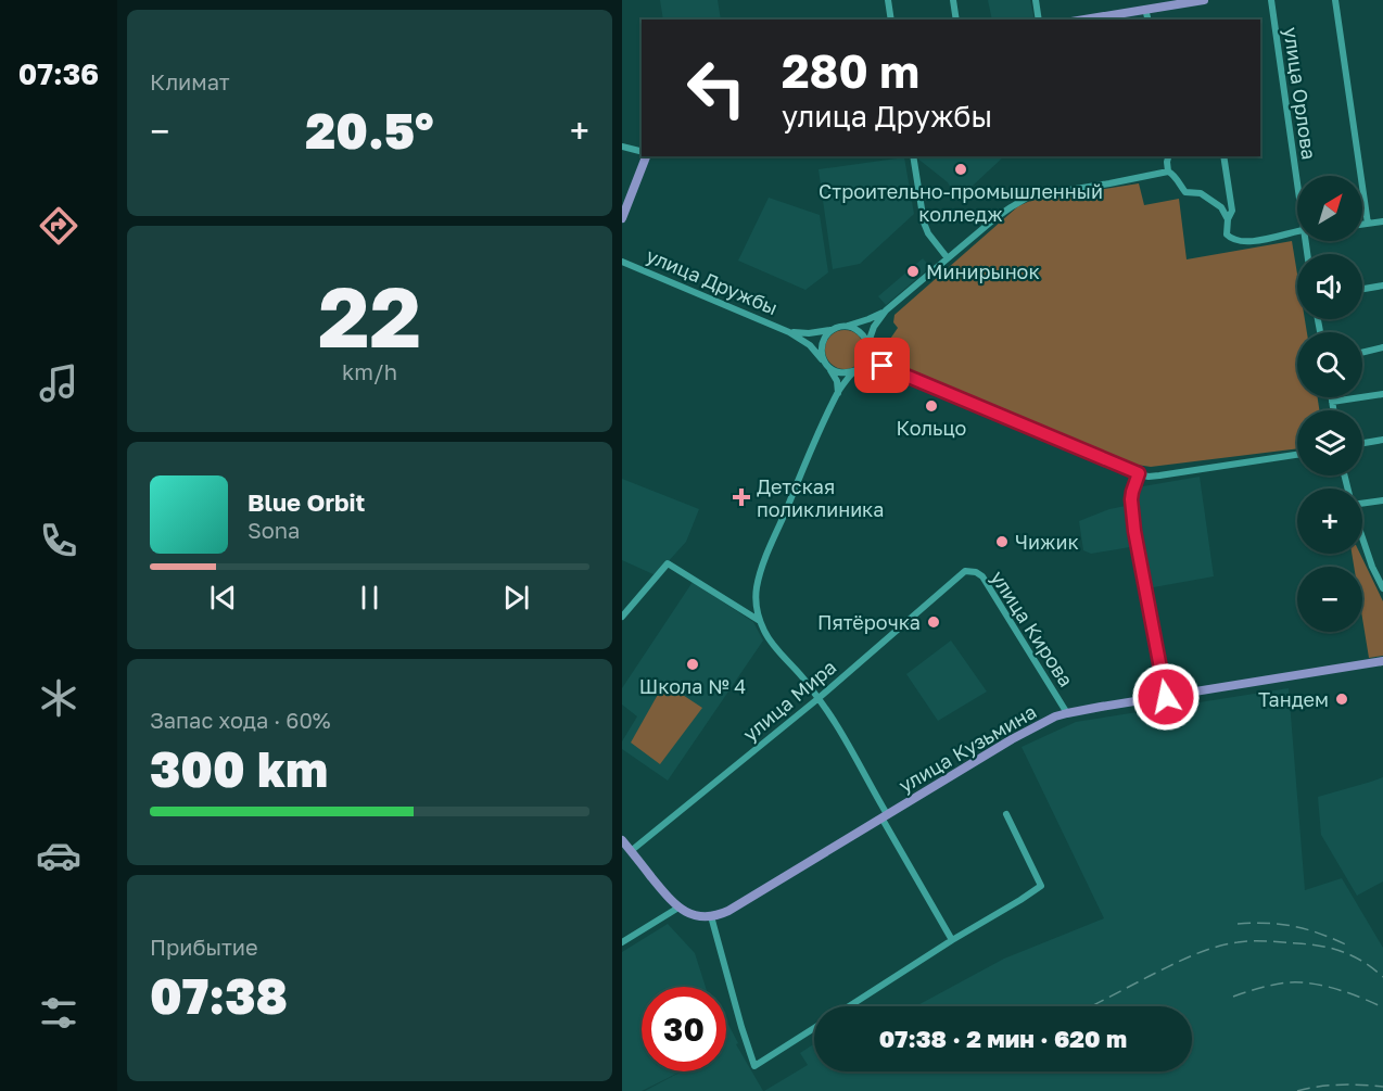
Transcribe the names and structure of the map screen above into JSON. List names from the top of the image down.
{
  "streets": {
    "main road": ["улица Кузьмина"],
    "street": [
      "улица Орлова",
      "улица Дружбы",
      "улица Кирова",
      "улица Мира"
    ]
  },
  "crossings": [
    ["улица Кирова", "улица Мира"],
    ["улица Кирова", "улица Кузьмина"]
  ],
  "places": {
    "other": [
      "Строительно-промышленный колледж",
      "Минирынок",
      "Кольцо",
      "Чижик",
      "Пятёрочка",
      "Школа № 4",
      "Тандем"
    ],
    "health": ["Детская поликлиника"]
  },
  "north": "top right",
  "page": {
    "tabs": "07:36",
    "tile": [
      "Климат",
      ["22", "km/h"],
      ["Запас хода · 60%", "300 km"],
      ["Прибытие", "07:38"]
    ],
    "turn": ["280 m", "улица Дружбы"],
    "heat": ["−", "20.5°", "+"],
    "map_buttons": ["+", "−"],
    "song": ["Blue Orbit", "Sona"],
    "limit": "30",
    "trip": "07:38 · 2 мин · 620 m"
  }
}
